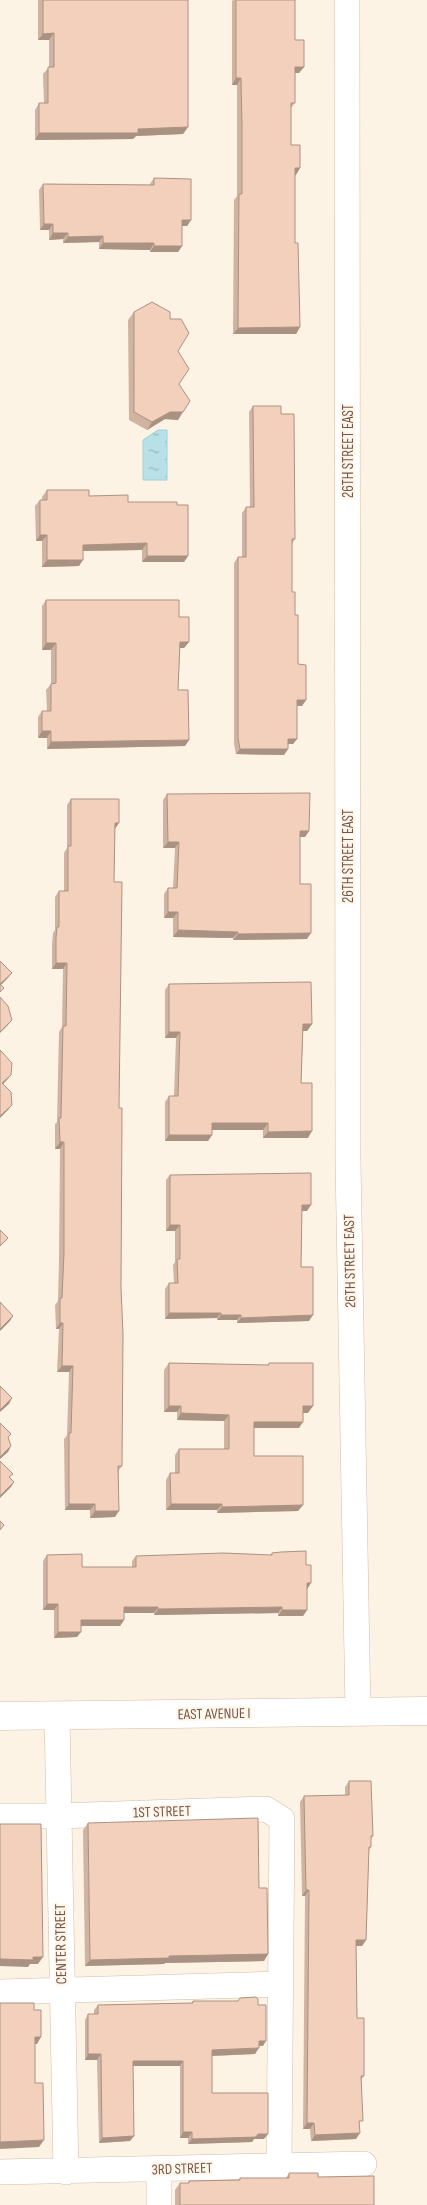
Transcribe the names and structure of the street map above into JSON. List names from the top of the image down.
{
  "streets": {
    "main road": ["EAST AVENUE I"],
    "street": [
      "26TH STREET EAST",
      "1ST STREET",
      "CENTER STREET",
      "3RD STREET"
    ]
  },
  "crossings": [
    ["26TH STREET EAST", "EAST AVENUE I"],
    ["EAST AVENUE I", "CENTER STREET"],
    ["1ST STREET", "CENTER STREET"],
    ["CENTER STREET", "3RD STREET"]
  ]
}
